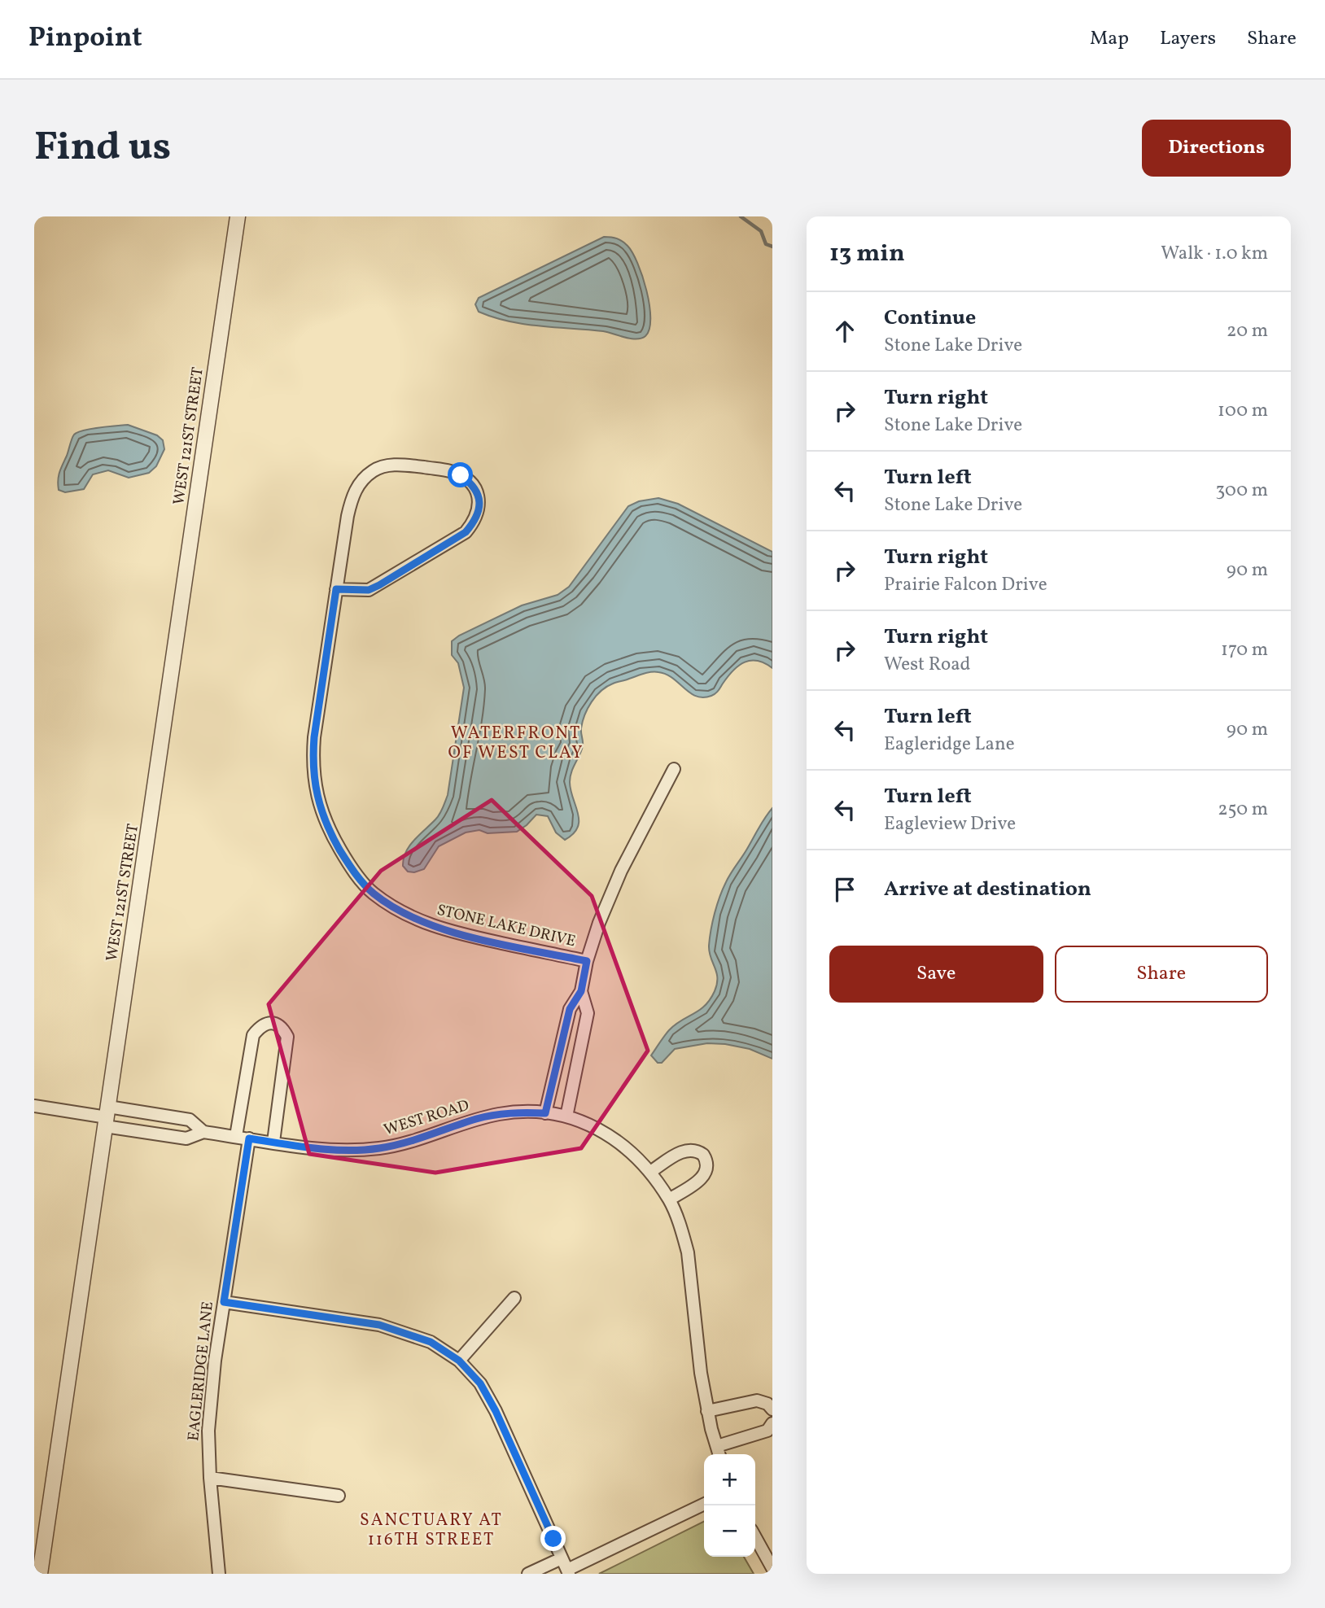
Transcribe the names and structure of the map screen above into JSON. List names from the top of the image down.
{
  "streets": {
    "street": [
      "WEST 121ST STREET",
      "STONE LAKE DRIVE",
      "WEST ROAD",
      "EAGLERIDGE LANE"
    ]
  },
  "crossings": [
    ["WEST 121ST STREET", "WEST ROAD"],
    ["WEST ROAD", "EAGLERIDGE LANE"]
  ],
  "districts": ["WATERFRONT OF WEST CLAY", "SANCTUARY AT 116TH STREET"],
  "page": {
    "header": "Pinpoint",
    "nav": ["Map", "Layers", "Share"],
    "buttons": [
      "Directions",
      ["Save", "Share"]
    ],
    "title": "Find us",
    "heading": ["13 min", "Walk · 1.0 km"],
    "list": [
      ["Continue", "Stone Lake Drive", "20 m"],
      ["Turn right", "Stone Lake Drive", "100 m"],
      ["Turn left", "Stone Lake Drive", "300 m"],
      ["Turn right", "Prairie Falcon Drive", "90 m"],
      ["Turn right", "West Road", "170 m"],
      ["Turn left", "Eagleridge Lane", "90 m"],
      ["Turn left", "Eagleview Drive", "250 m"],
      "Arrive at destination"
    ],
    "map_buttons": ["+", "−"]
  }
}
